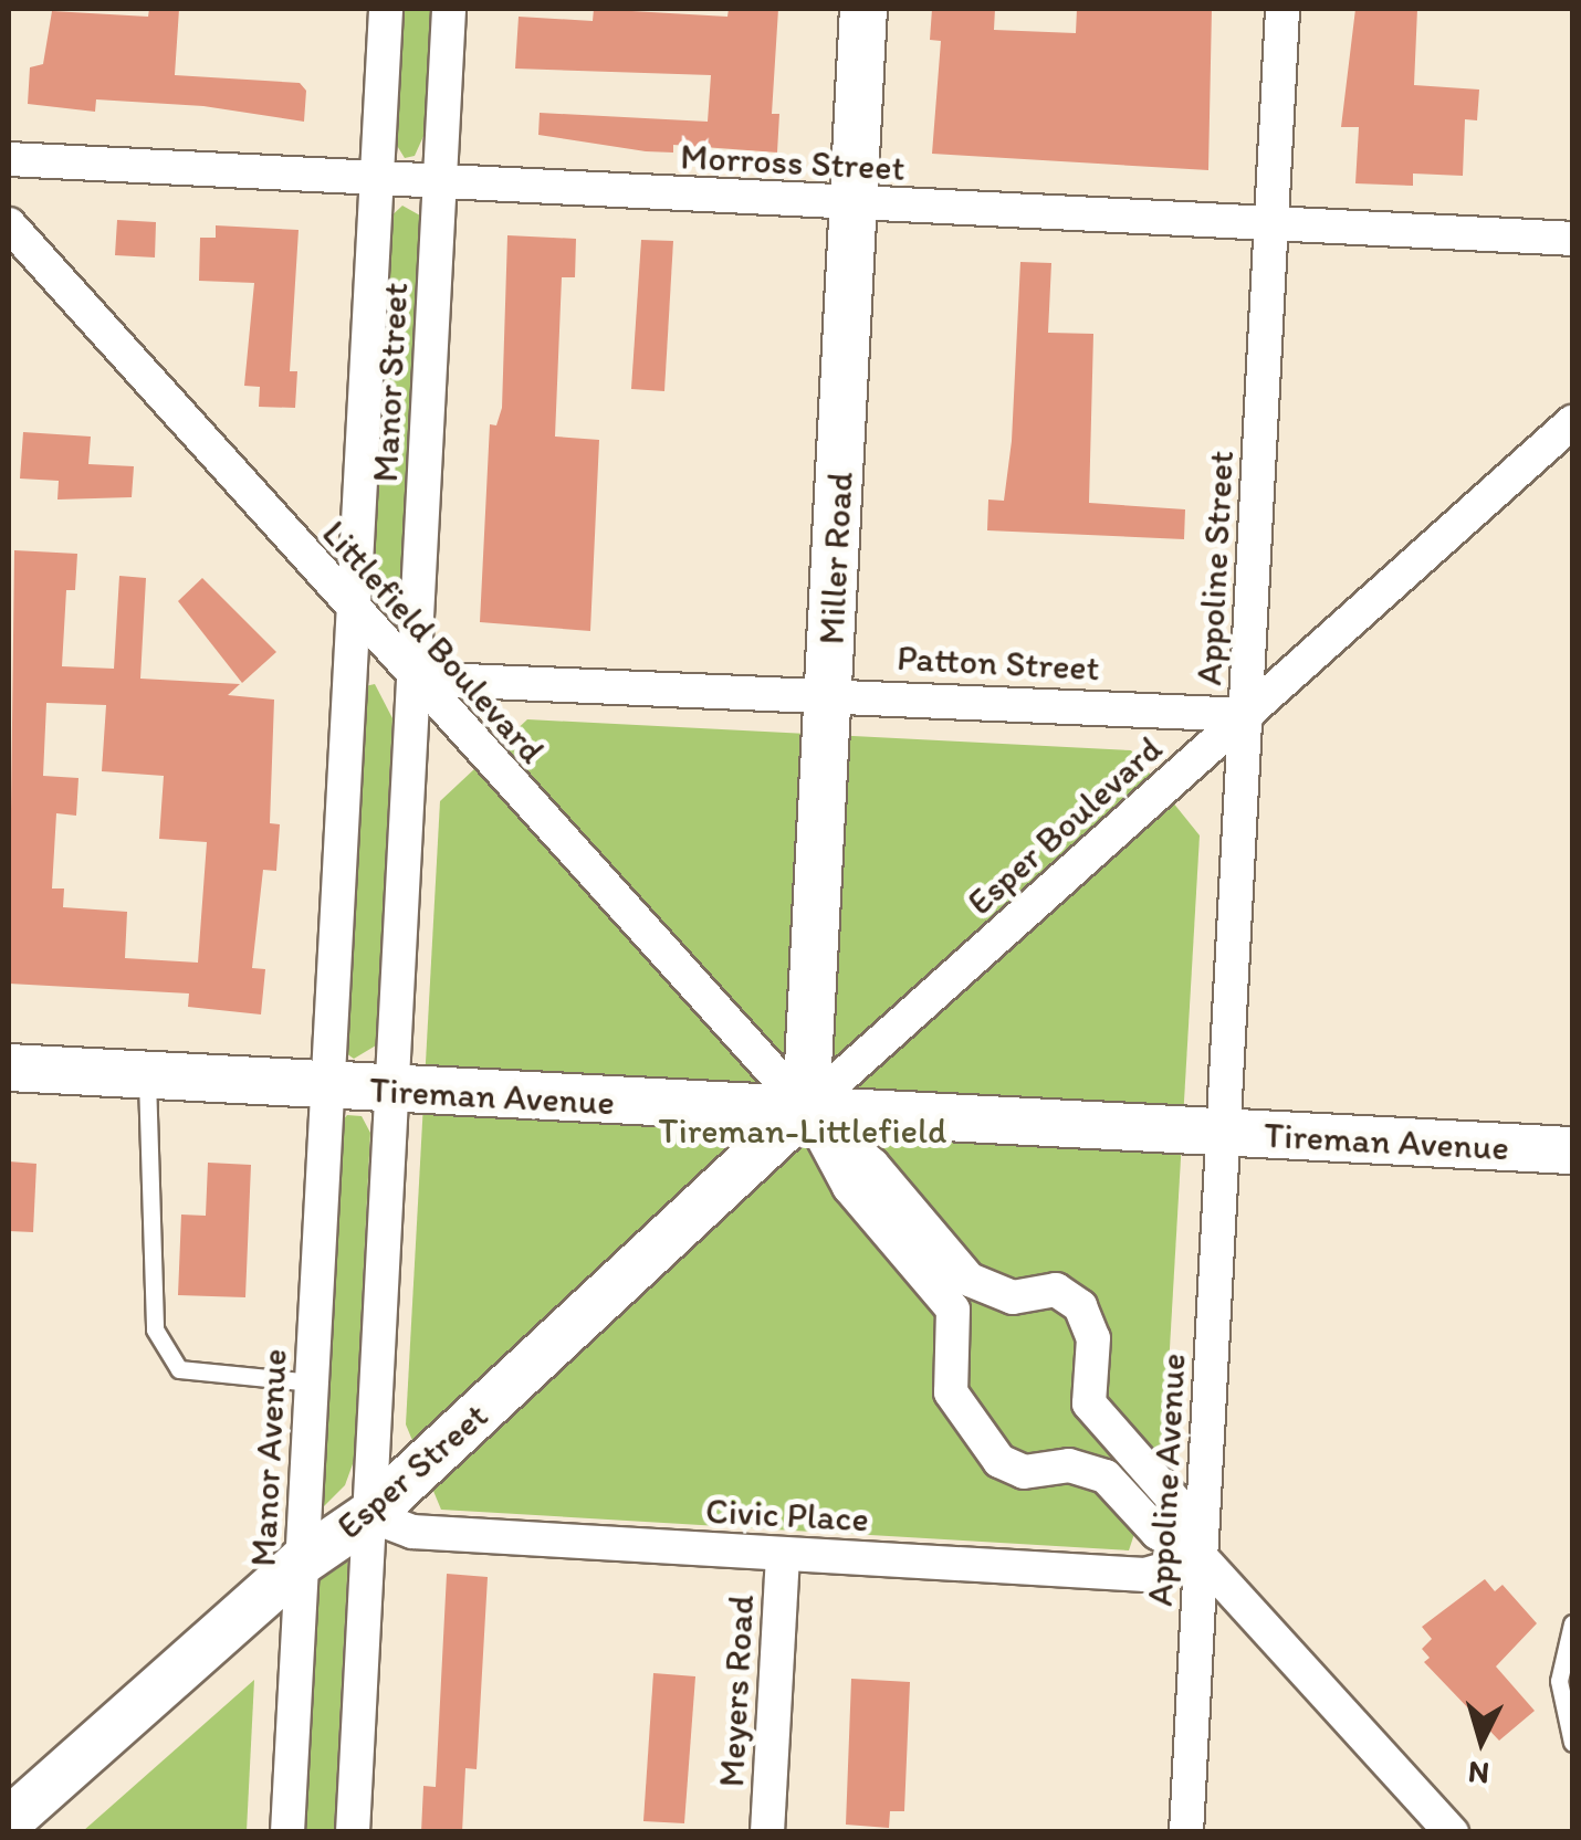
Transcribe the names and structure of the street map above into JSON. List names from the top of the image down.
{
  "streets": {
    "street": [
      "Morross Street",
      "Manor Street",
      "Miller Road",
      "Appoline Street",
      "Littlefield Boulevard",
      "Patton Street",
      "Esper Boulevard",
      "Tireman Avenue",
      "Manor Avenue",
      "Esper Street",
      "Appoline Avenue",
      "Civic Place",
      "Meyers Road"
    ]
  },
  "crossings": [
    ["Morross Street", "Manor Street"],
    ["Morross Street", "Miller Road"],
    ["Morross Street", "Appoline Street"],
    ["Manor Street", "Littlefield Boulevard"],
    ["Manor Street", "Patton Street"],
    ["Manor Street", "Tireman Avenue"],
    ["Manor Street", "Manor Avenue"],
    ["Miller Road", "Littlefield Boulevard"],
    ["Miller Road", "Patton Street"],
    ["Miller Road", "Esper Boulevard"],
    ["Miller Road", "Tireman Avenue"],
    ["Miller Road", "Esper Street"],
    ["Appoline Street", "Patton Street"],
    ["Appoline Street", "Esper Boulevard"],
    ["Appoline Street", "Tireman Avenue"],
    ["Appoline Street", "Appoline Avenue"],
    ["Littlefield Boulevard", "Patton Street"],
    ["Littlefield Boulevard", "Esper Boulevard"],
    ["Littlefield Boulevard", "Tireman Avenue"],
    ["Littlefield Boulevard", "Esper Street"],
    ["Patton Street", "Esper Boulevard"],
    ["Esper Boulevard", "Tireman Avenue"],
    ["Esper Boulevard", "Esper Street"],
    ["Tireman Avenue", "Manor Avenue"],
    ["Tireman Avenue", "Esper Street"],
    ["Tireman Avenue", "Appoline Avenue"],
    ["Manor Avenue", "Esper Street"],
    ["Esper Street", "Civic Place"],
    ["Appoline Avenue", "Civic Place"],
    ["Civic Place", "Meyers Road"]
  ],
  "parks": ["Tireman-Littlefield"],
  "north": "bottom"
}
